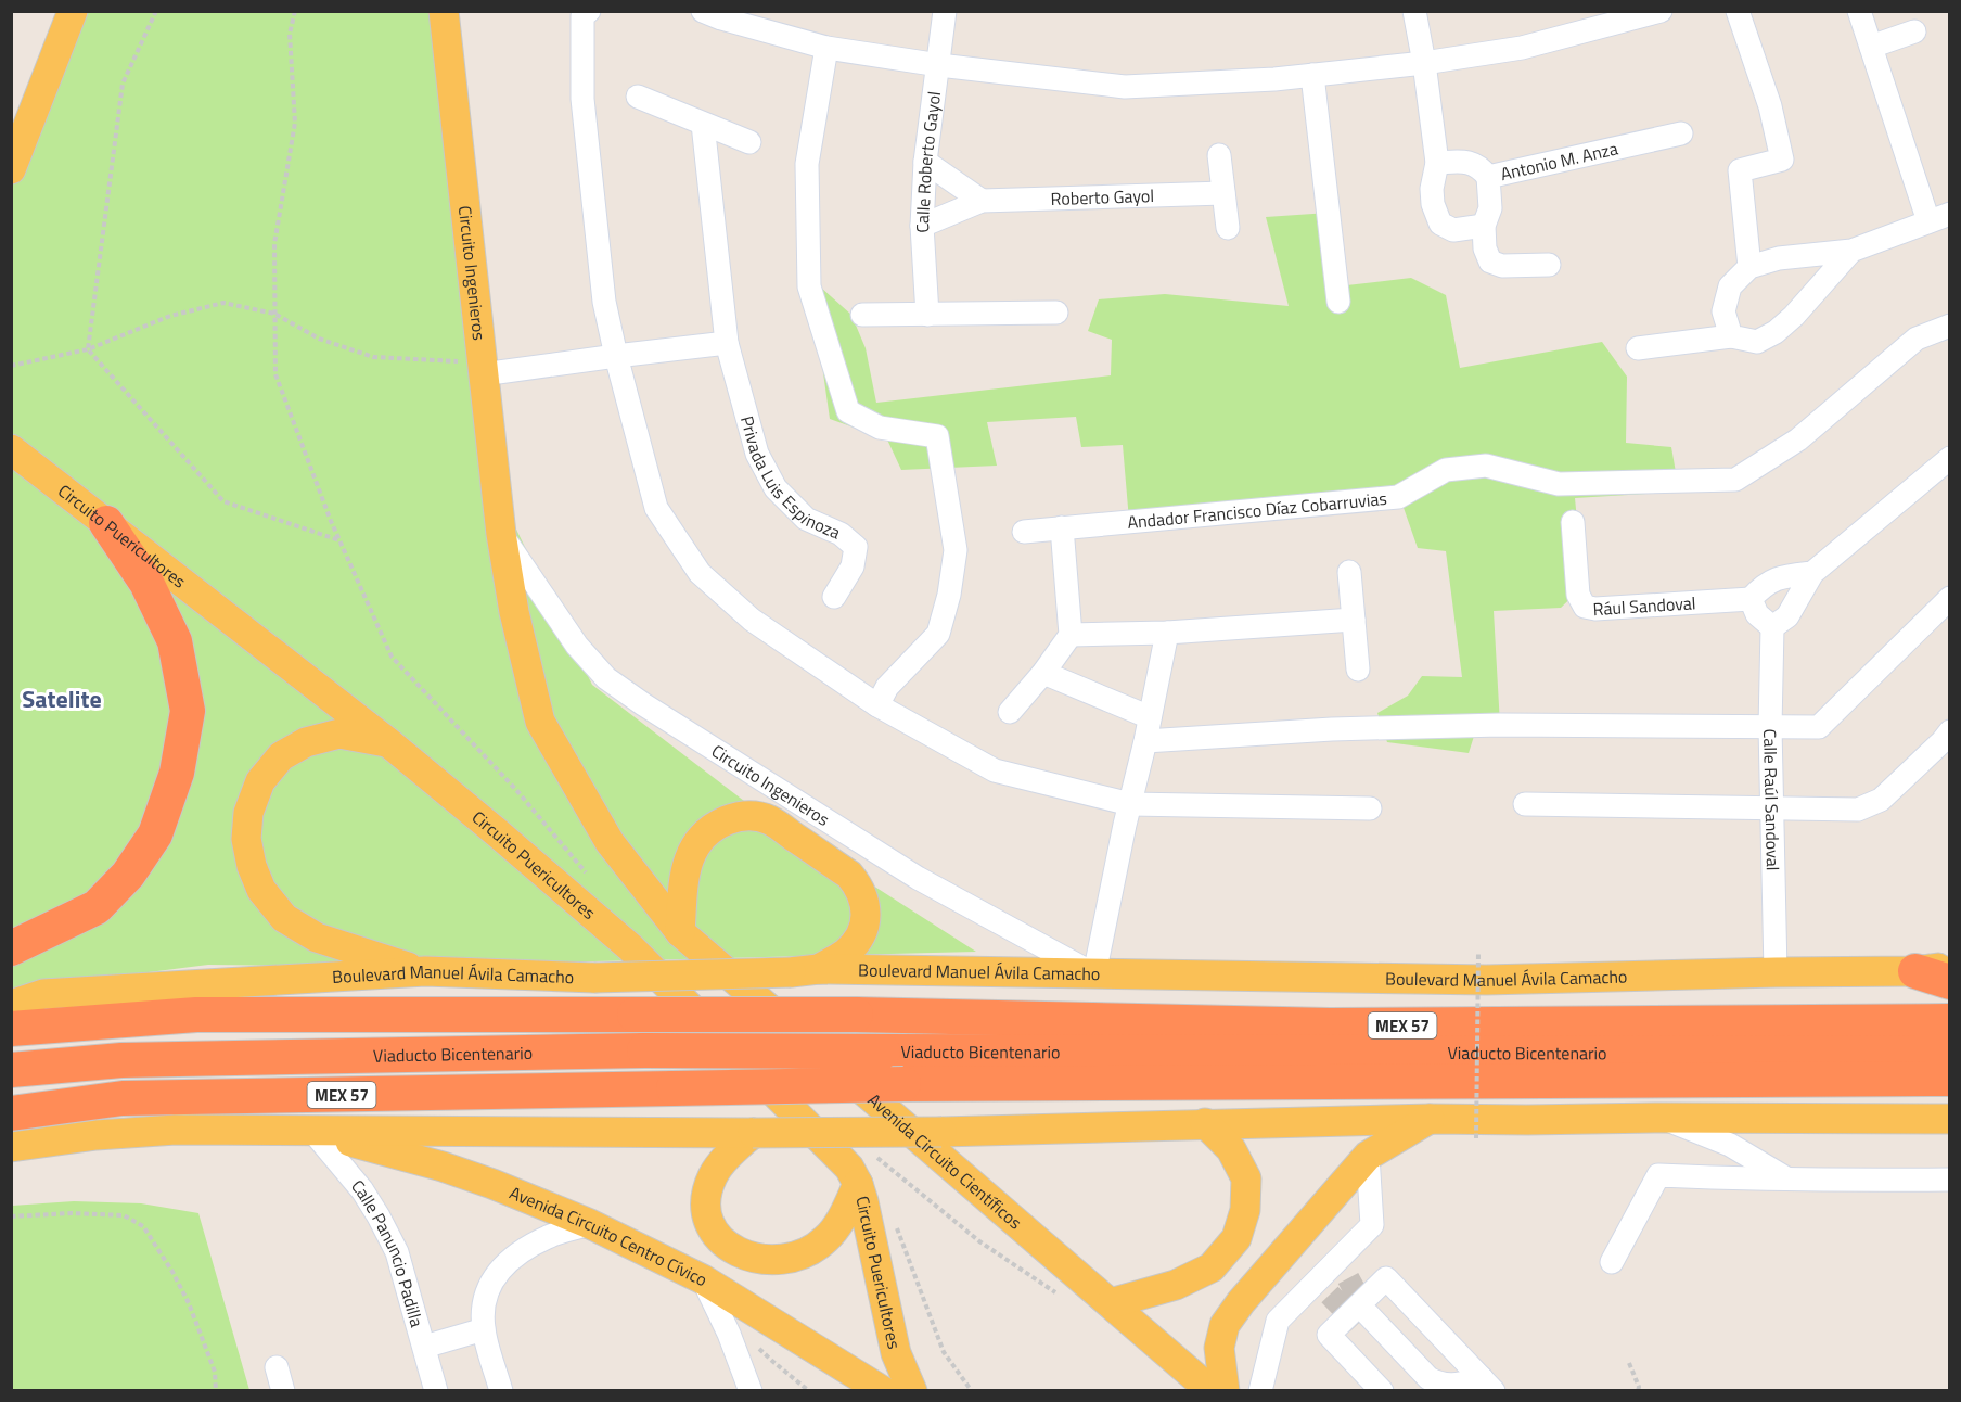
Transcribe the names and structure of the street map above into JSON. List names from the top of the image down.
{
  "streets": {
    "highway": ["Boulevard Manuel Ávila Camacho", "MEX 57", "Viaducto Bicentenario"],
    "main road": [
      "Circuito Ingenieros",
      "Circuito Puericultores",
      "Avenida Circuito Científicos",
      "Avenida Circuito Centro Cívico"
    ],
    "street": [
      "Antonio M. Anza",
      "Calle Roberto Gayol",
      "Roberto Gayol",
      "Privada Luis Espinoza",
      "Andador Francisco Díaz Cobarruvias",
      "Rául Sandoval",
      "Calle Raúl Sandoval",
      "Calle Panuncio Padilla"
    ]
  },
  "crossings": [
    ["Calle Roberto Gayol", "Roberto Gayol"],
    ["Circuito Ingenieros", "Boulevard Manuel Ávila Camacho"],
    ["Circuito Ingenieros", "Avenida Circuito Científicos"],
    ["Calle Raúl Sandoval", "Boulevard Manuel Ávila Camacho"],
    ["Avenida Circuito Centro Cívico", "Calle Panuncio Padilla"]
  ],
  "districts": ["Satelite"]
}
